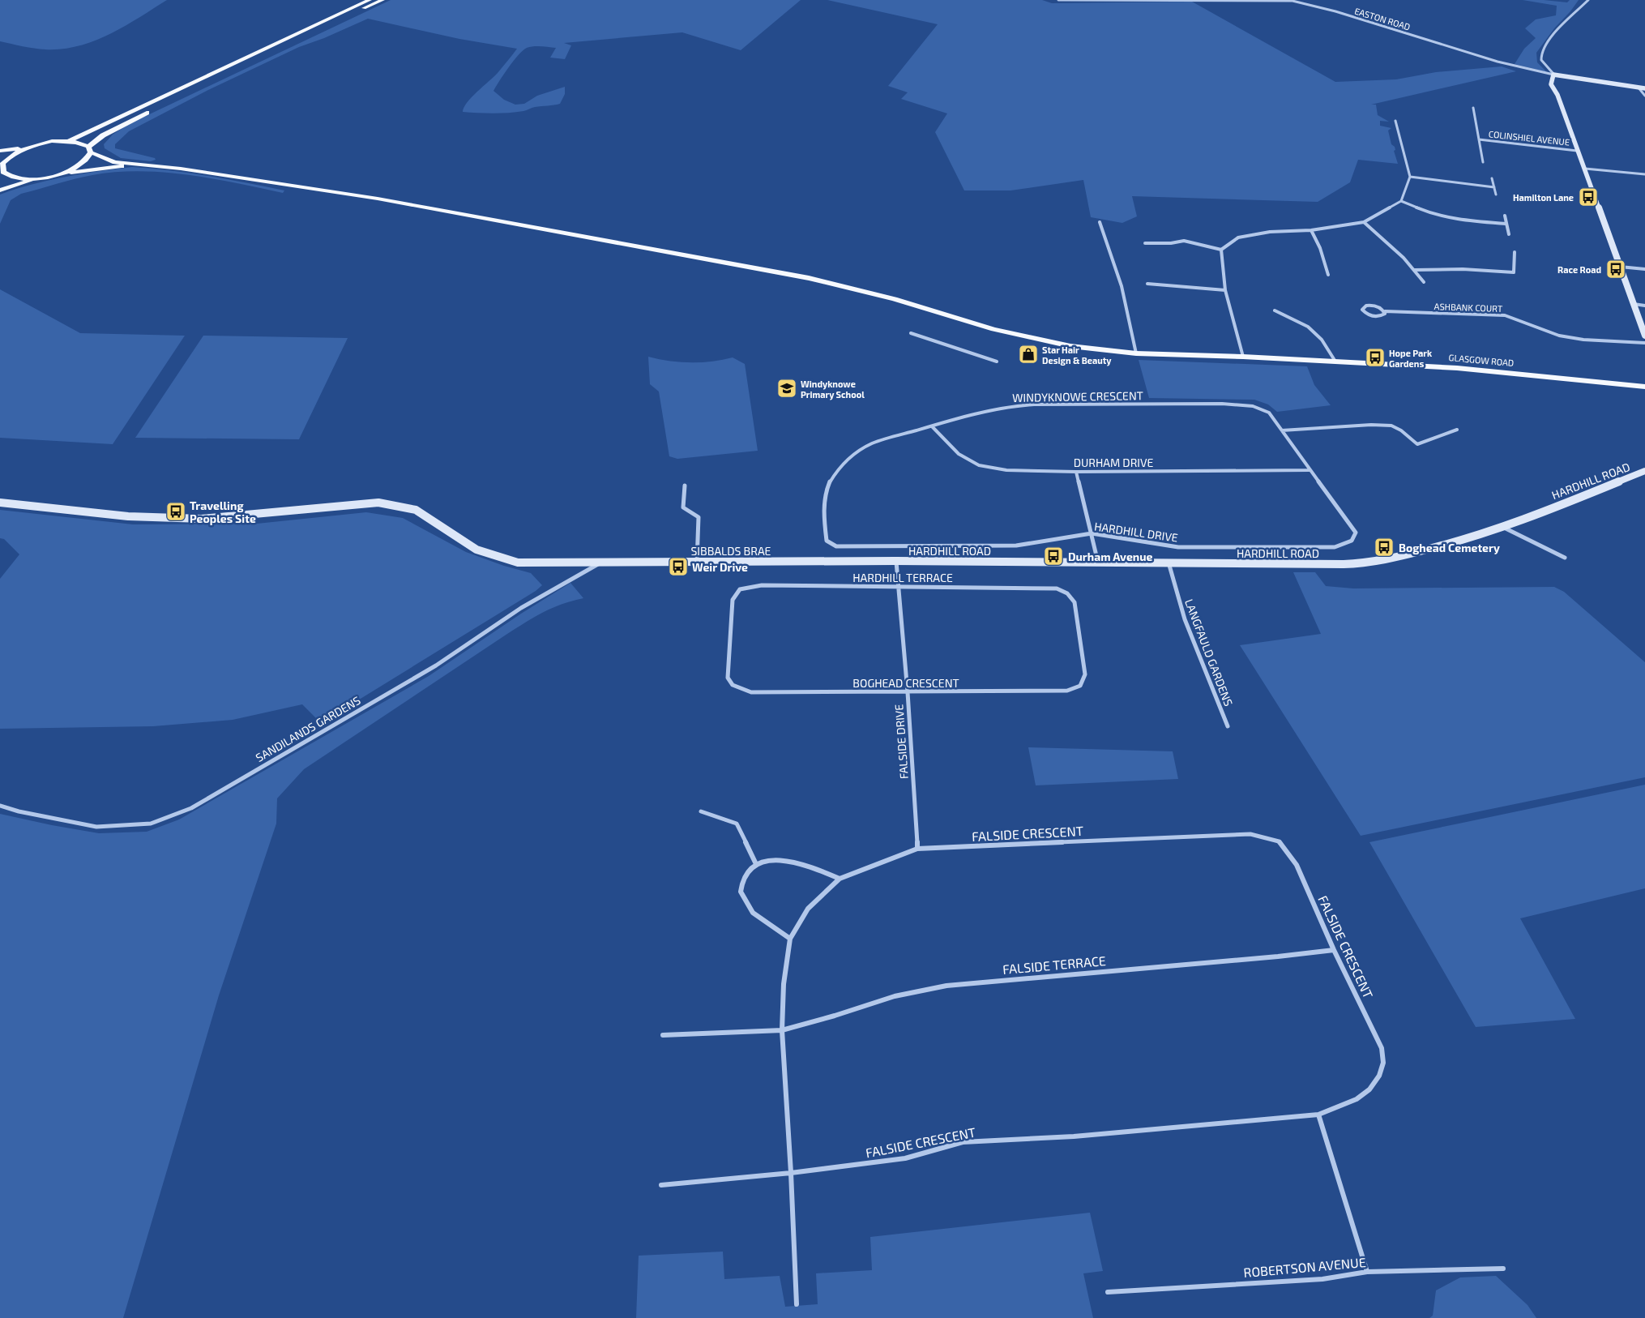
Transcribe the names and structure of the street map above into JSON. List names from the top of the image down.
{
  "streets": {
    "main road": ["GLASGOW ROAD", "HARDHILL ROAD", "SIBBALDS BRAE"],
    "street": [
      "EASTON ROAD",
      "COLINSHIEL AVENUE",
      "ASHBANK COURT",
      "WINDYKNOWE CRESCENT",
      "DURHAM DRIVE",
      "HARDHILL DRIVE",
      "HARDHILL TERRACE",
      "LANGFAULD GARDENS",
      "BOGHEAD CRESCENT",
      "SANDILANDS GARDENS",
      "FALSIDE DRIVE",
      "FALSIDE CRESCENT",
      "FALSIDE TERRACE",
      "ROBERTSON AVENUE"
    ]
  },
  "crossings": [
    ["WINDYKNOWE CRESCENT", "DURHAM DRIVE"],
    ["WINDYKNOWE CRESCENT", "HARDHILL DRIVE"],
    ["HARDHILL ROAD", "SIBBALDS BRAE"],
    ["HARDHILL ROAD", "LANGFAULD GARDENS"],
    ["HARDHILL ROAD", "FALSIDE DRIVE"],
    ["SIBBALDS BRAE", "SANDILANDS GARDENS"],
    ["SIBBALDS BRAE", "FALSIDE DRIVE"],
    ["HARDHILL TERRACE", "BOGHEAD CRESCENT"],
    ["HARDHILL TERRACE", "FALSIDE DRIVE"],
    ["BOGHEAD CRESCENT", "FALSIDE DRIVE"],
    ["FALSIDE DRIVE", "FALSIDE CRESCENT"],
    ["FALSIDE CRESCENT", "FALSIDE TERRACE"]
  ],
  "places": {
    "bus stop": [
      "Hamilton Lane",
      "Race Road",
      "Hope Park Gardens",
      "Travelling Peoples Site",
      "Boghead Cemetery",
      "Durham Avenue",
      "Weir Drive"
    ],
    "shop": ["Star Hair Design & Beauty"],
    "school or university": ["Windyknowe Primary School"]
  }
}
